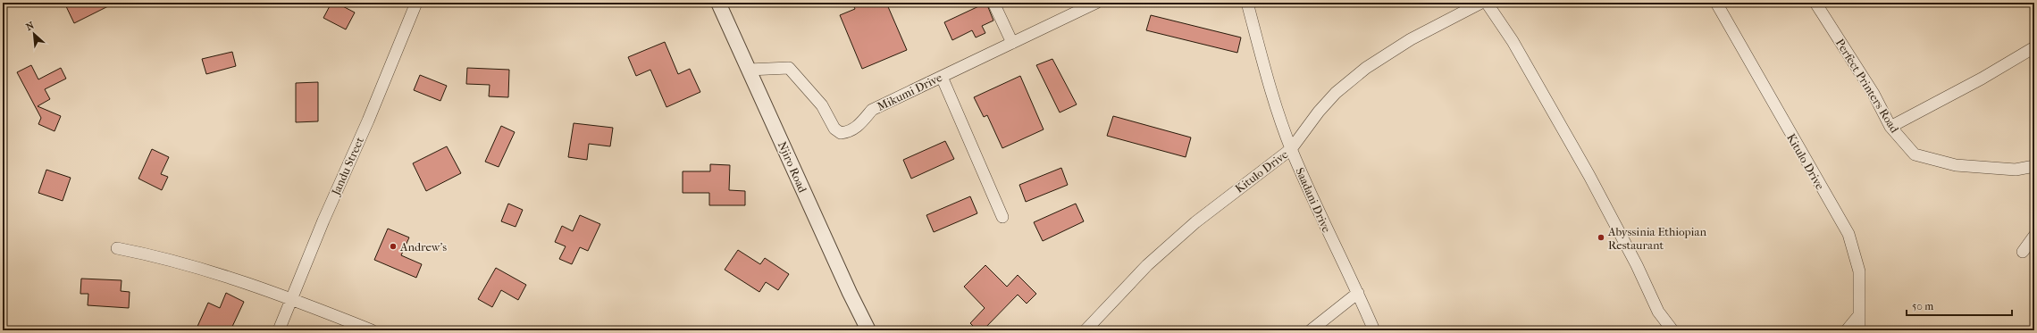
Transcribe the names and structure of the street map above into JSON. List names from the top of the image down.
{
  "streets": {
    "street": [
      "Perfect Printers Road",
      "Mikumi Drive",
      "Kitulo Drive",
      "Jandu Street",
      "Njiro Road",
      "Saadani Drive"
    ]
  },
  "crossings": [
    ["Mikumi Drive", "Njiro Road"],
    ["Kitulo Drive", "Saadani Drive"]
  ],
  "places": ["Abyssinia Ethiopian Restaurant", "Andrew's"],
  "scale_bar": "50 m",
  "north": "top left"
}
